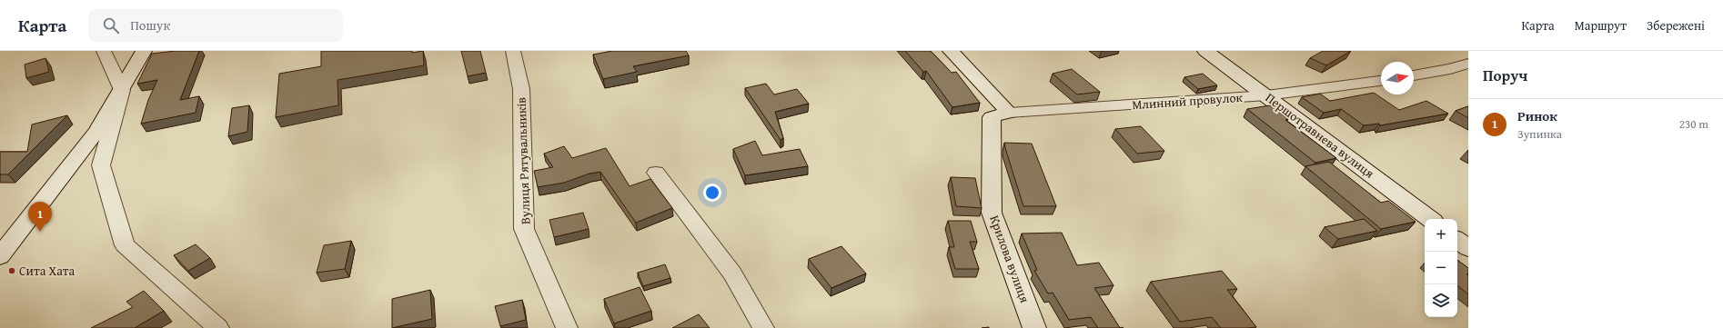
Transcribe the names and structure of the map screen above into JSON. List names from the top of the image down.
{
  "streets": {
    "street": [
      "Млинний провулок",
      "Першотравнева вулиця",
      "Вулиця Рятувальників",
      "Крилова вулиця"
    ]
  },
  "crossings": [
    ["Млинний провулок", "Першотравнева вулиця"],
    ["Млинний провулок", "Крилова вулиця"]
  ],
  "places": ["Сита Хата"],
  "north": "right",
  "page": {
    "header": "Карта",
    "search": "Пошук",
    "nav": ["Карта", "Маршрут", "Збережені"],
    "heading": "Поруч",
    "list": [
      {
        "mark": "1",
        "name": "Ринок",
        "note": "Зупинка",
        "value": "230 m"
      }
    ],
    "pins": "1",
    "map_buttons": ["+", "−"]
  }
}
